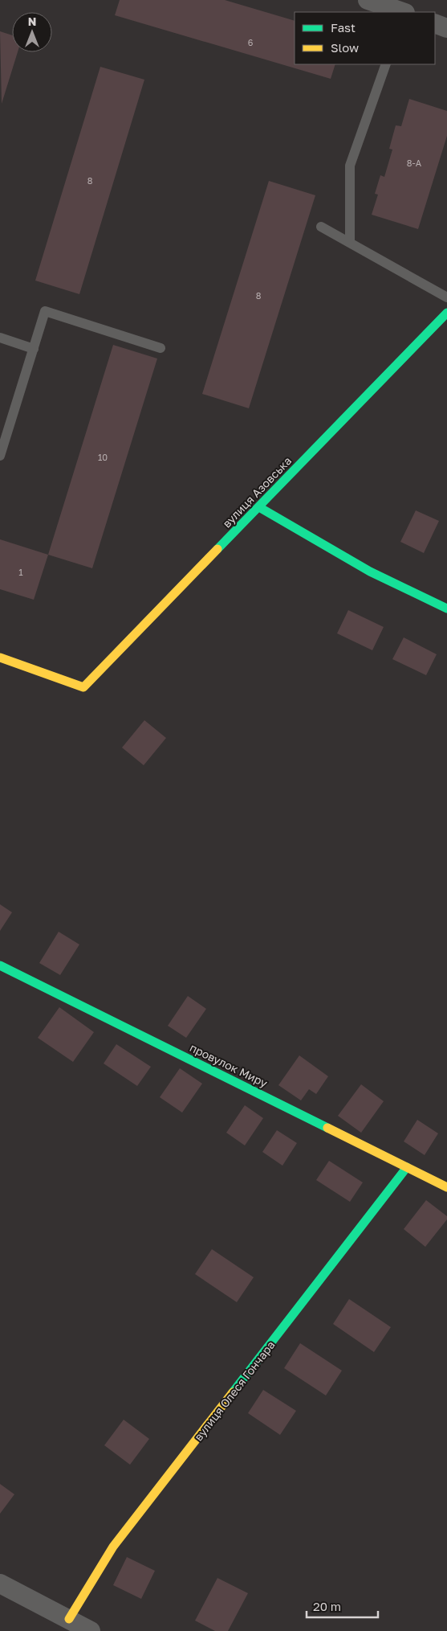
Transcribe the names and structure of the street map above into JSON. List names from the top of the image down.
{
  "streets": {
    "street": ["вулиця Азовська", "провулок Миру", "вулиця Олеся Гончара"]
  },
  "crossings": [
    ["провулок Миру", "вулиця Олеся Гончара"]
  ],
  "house_numbers": [
    "6",
    "8-А",
    "8",
    "8",
    "10",
    "1"
  ],
  "legend": ["Fast", "Slow"],
  "scale_bar": "20 m",
  "north": "top"
}
